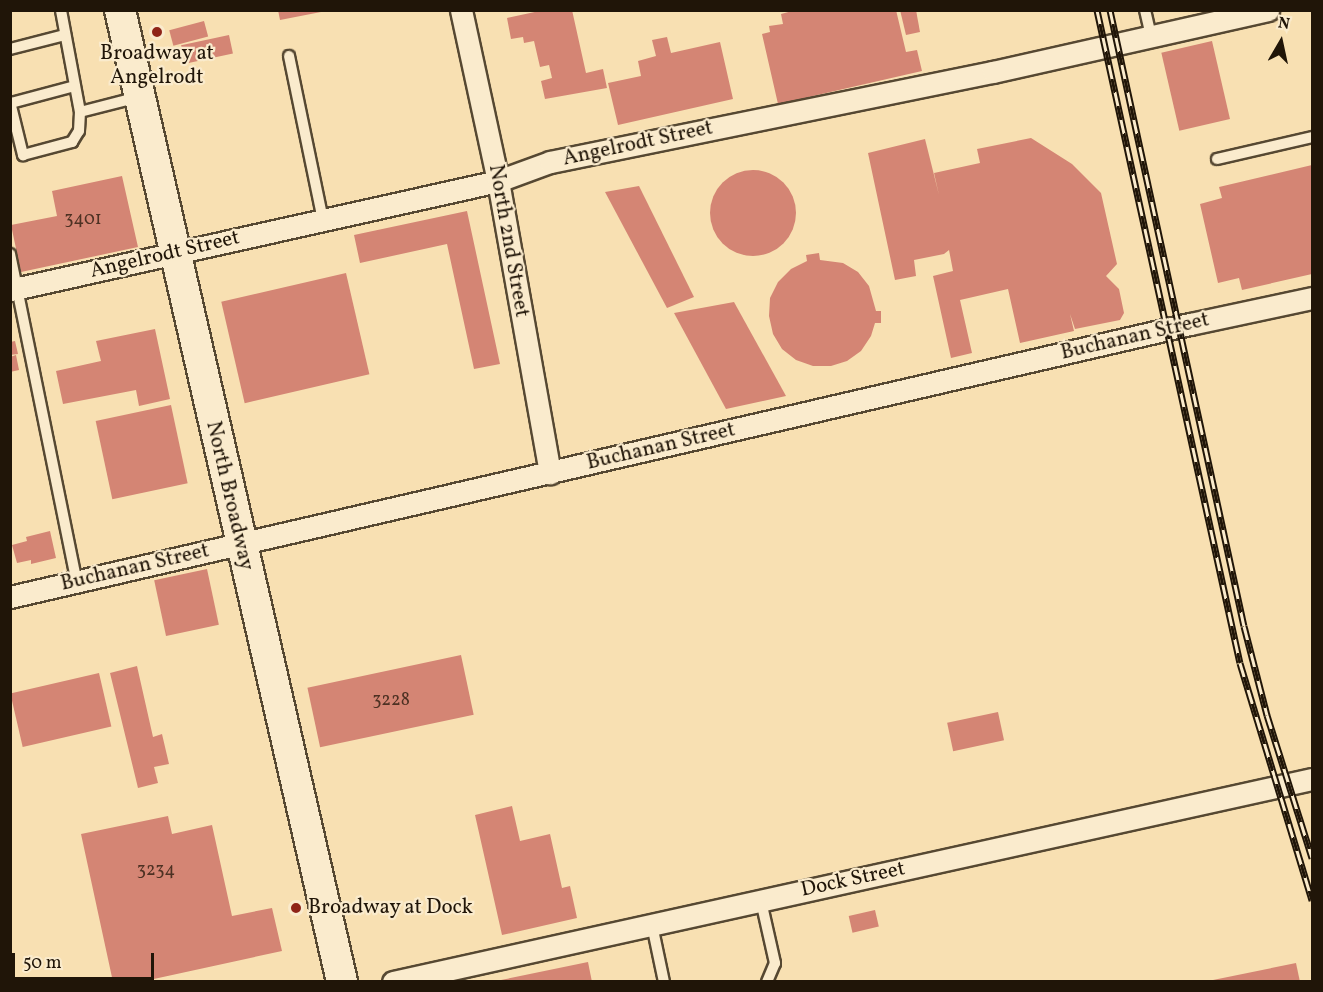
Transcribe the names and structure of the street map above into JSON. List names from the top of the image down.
{
  "streets": {
    "main road": ["North Broadway"],
    "street": [
      "Angelrodt Street",
      "North 2nd Street",
      "Buchanan Street",
      "Dock Street"
    ]
  },
  "crossings": [
    ["Angelrodt Street", "North 2nd Street"],
    ["Angelrodt Street", "North Broadway"],
    ["North 2nd Street", "Buchanan Street"],
    ["Buchanan Street", "North Broadway"]
  ],
  "places": ["Broadway at Angelrodt", "Broadway at Dock"],
  "house_numbers": ["3401", "3228", "3234"],
  "scale_bar": "50 m",
  "north": "top"
}
